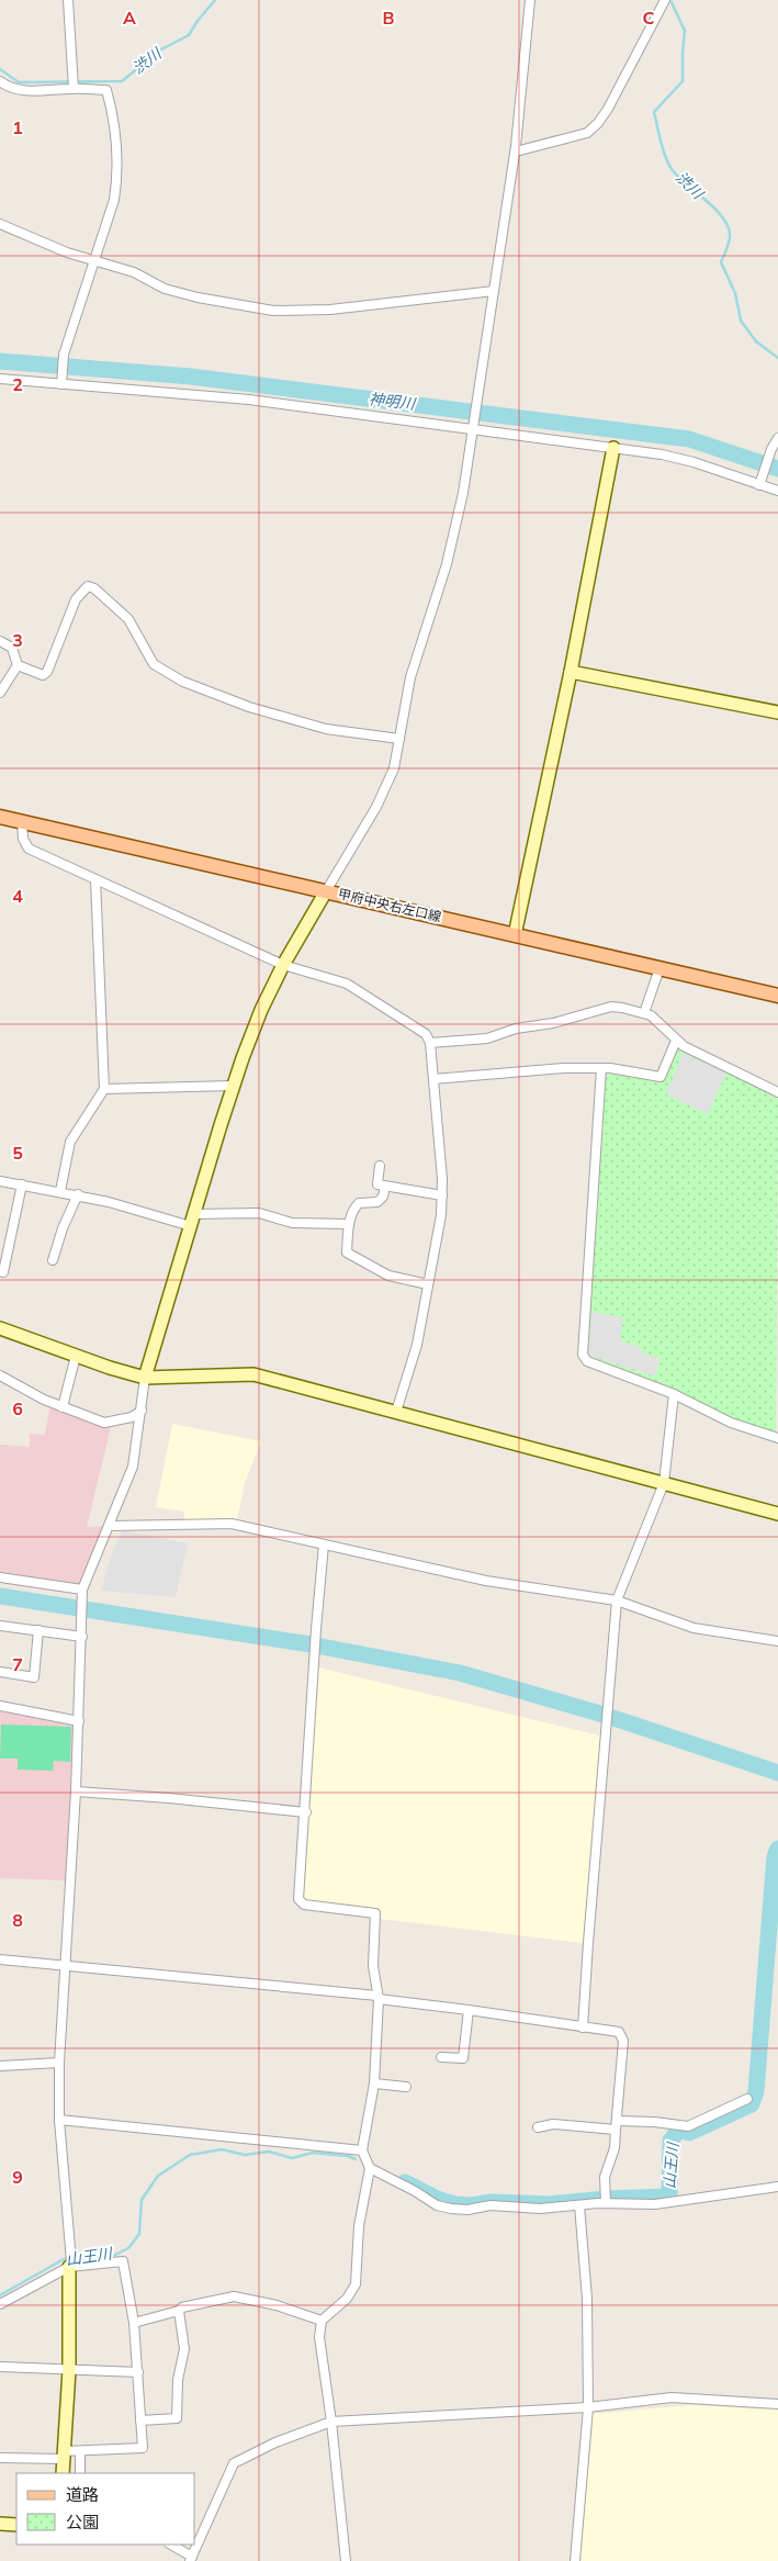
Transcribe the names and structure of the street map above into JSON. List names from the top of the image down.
{
  "streets": {
    "main road": ["甲府中央右左口線"]
  },
  "water": ["渋川", "神明川", "山王川"],
  "legend": ["道路", "公園"],
  "grid": {
    "columns": ["A", "B", "C"],
    "rows": [
      "1",
      "2",
      "3",
      "4",
      "5",
      "6",
      "7",
      "8",
      "9"
    ]
  }
}
